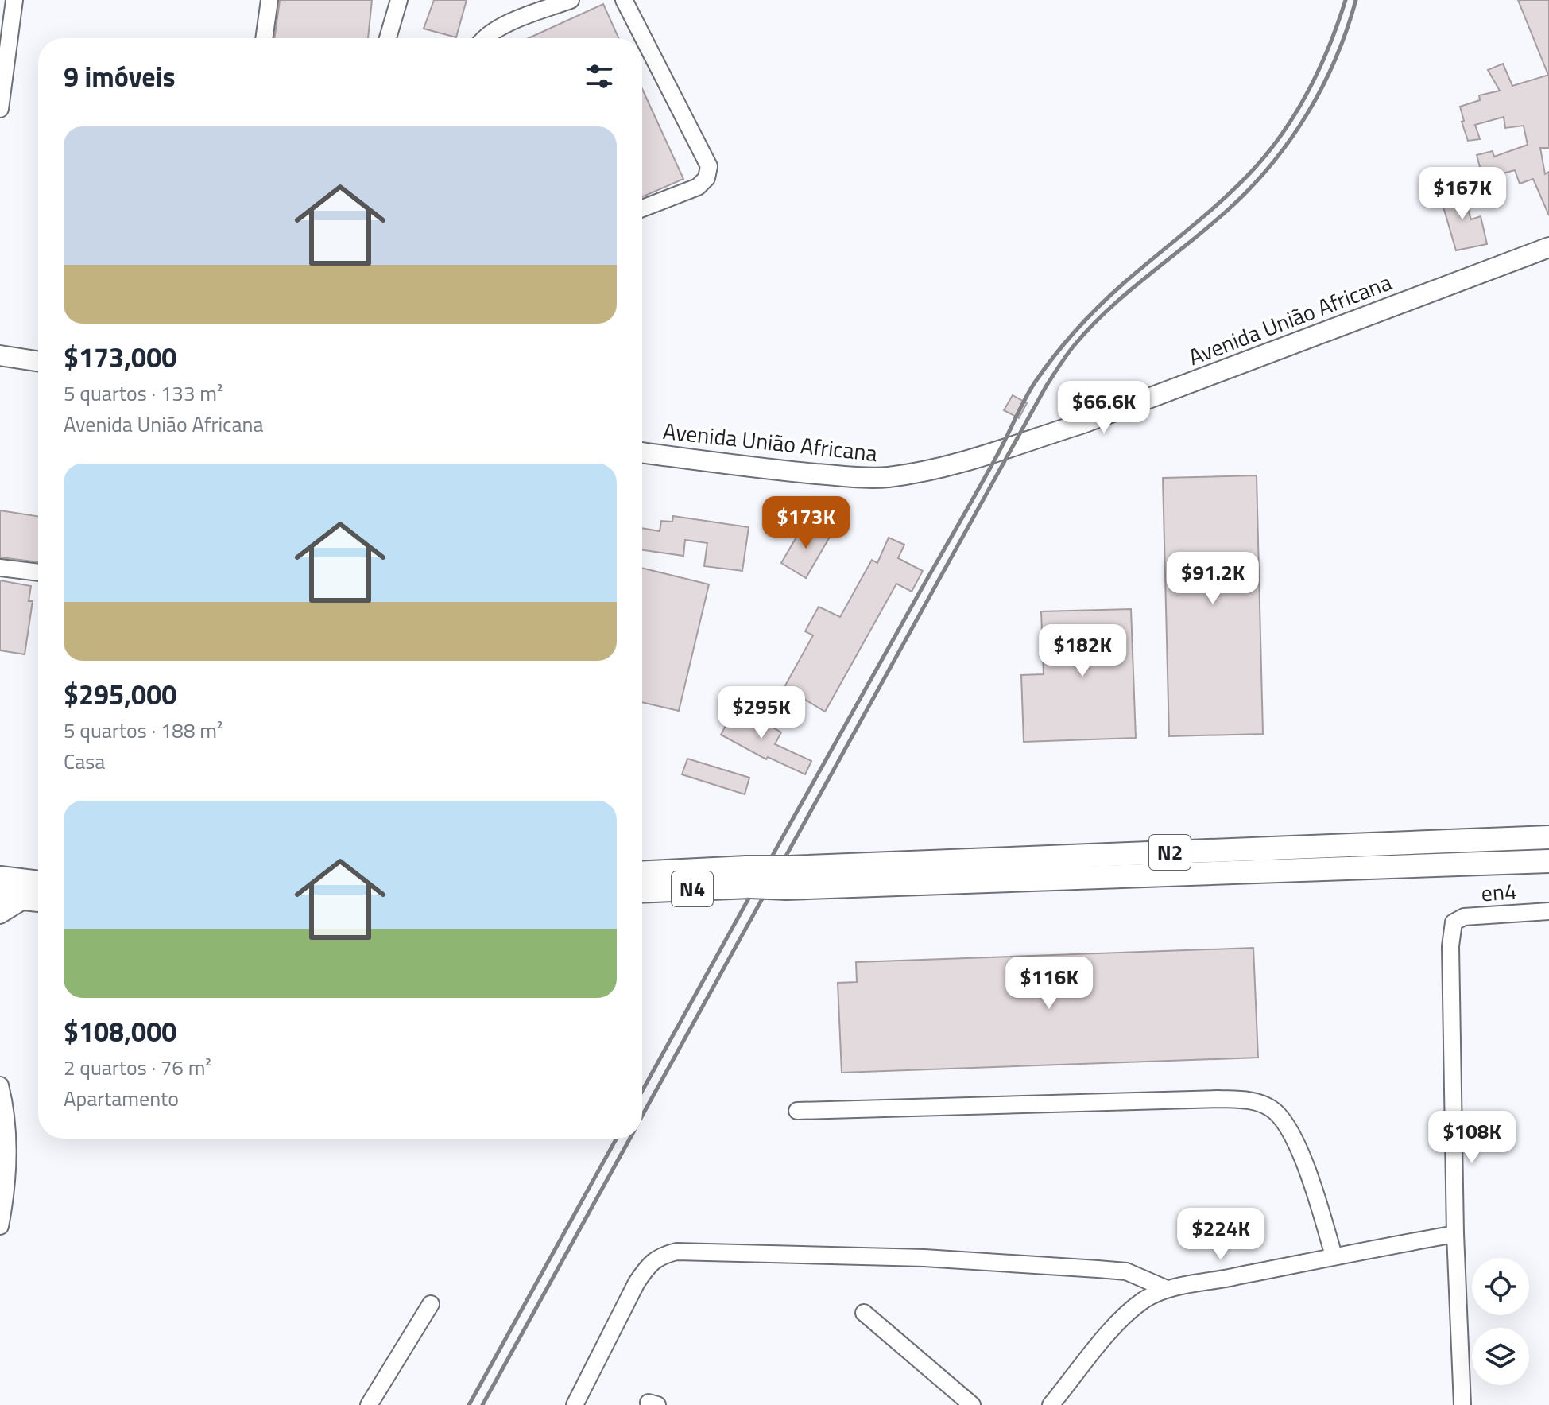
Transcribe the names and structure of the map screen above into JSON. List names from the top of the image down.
{
  "streets": {
    "highway": ["N2", "N4"],
    "main road": ["Avenida União Africana"],
    "street": ["en4"]
  },
  "crossings": [
    ["N2", "N4"]
  ],
  "page": {
    "heading": "9 imóveis",
    "list": [
      {
        "name": "$173,000",
        "note": "5 quartos · 133 m² · Avenida União Africana"
      },
      {
        "name": "$295,000",
        "note": "5 quartos · 188 m² · Casa"
      },
      {
        "name": "$108,000",
        "note": "2 quartos · 76 m² · Apartamento"
      }
    ],
    "price": [
      "$167K",
      "$66.6K",
      "$173K",
      "$91.2K",
      "$182K",
      "$295K",
      "$116K",
      "$108K",
      "$224K"
    ]
  }
}
